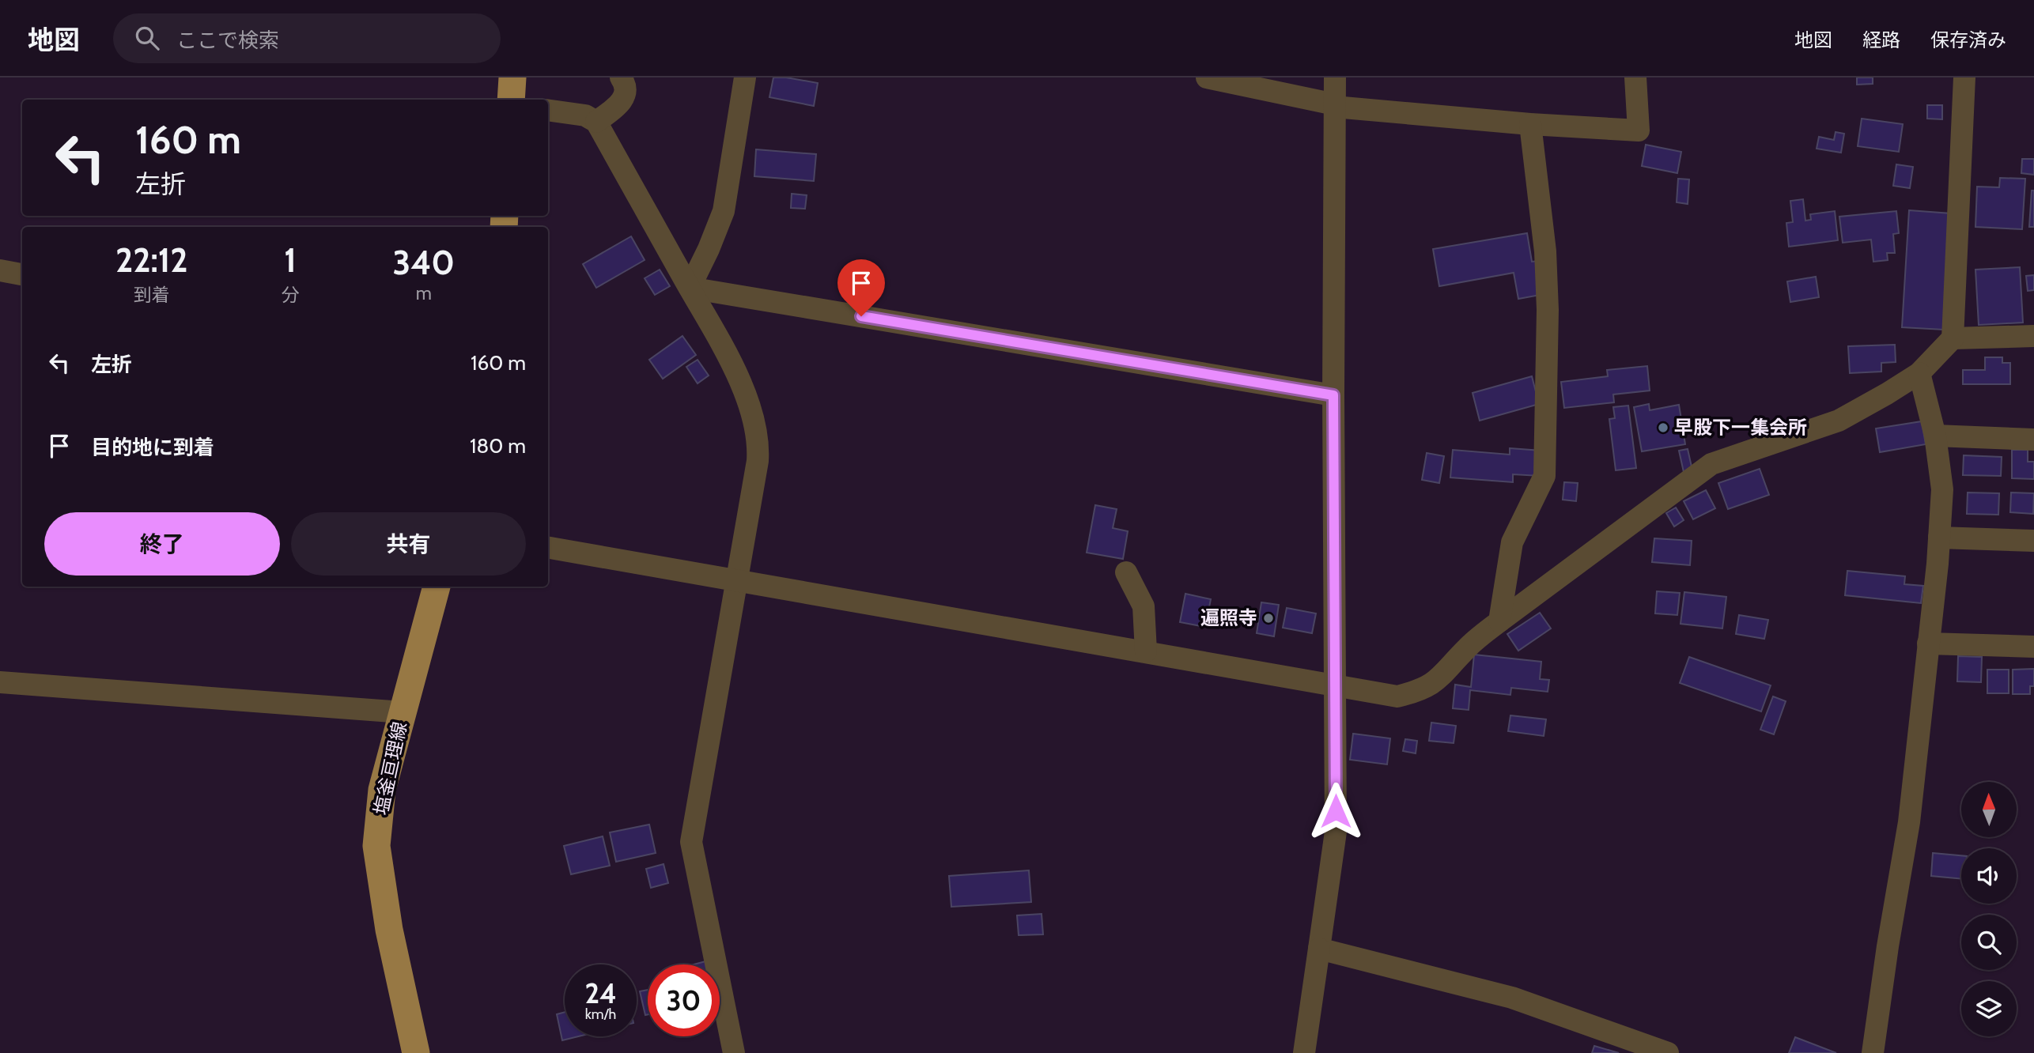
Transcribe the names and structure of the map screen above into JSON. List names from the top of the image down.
{
  "streets": {
    "main road": ["塩釜亘理線"]
  },
  "places": ["早股下一集会所", "遍照寺"],
  "north": "top",
  "page": {
    "header": "地図",
    "search": "ここで検索",
    "nav": ["地図", "経路", "保存済み"],
    "turn": ["160 m", "左折"],
    "eta": [
      "22:12",
      "到着",
      "1",
      "分",
      "340",
      "m"
    ],
    "list": [
      {
        "name": "左折",
        "value": "160 m"
      },
      {
        "name": "目的地に到着",
        "value": "180 m"
      }
    ],
    "buttons": ["終了", "共有"],
    "speed": "24 km/h",
    "limit": "30"
  }
}
